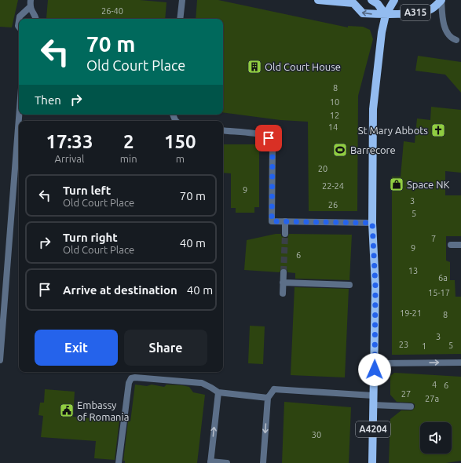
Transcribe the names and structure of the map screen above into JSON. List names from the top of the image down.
{
  "streets": {
    "main road": ["A315", "A4204"]
  },
  "crossings": [
    ["A315", "A4204"]
  ],
  "places": {
    "building": ["Old Court House"],
    "church": ["St Mary Abbots"],
    "sports": ["Barrecore"],
    "shop": ["Space NK"],
    "public building": ["Embassy of Romania"]
  },
  "house_numbers": [
    "26-40",
    "8",
    "10",
    "12",
    "14",
    "20",
    "22-24",
    "9",
    "3",
    "26",
    "5",
    "7",
    "9",
    "6",
    "13",
    "6a",
    "15-17",
    "19-21",
    "8",
    "3",
    "23",
    "5",
    "1",
    "4",
    "6",
    "27",
    "27a",
    "30"
  ],
  "page": {
    "turn": ["70 m", "Old Court Place"],
    "then": "Then",
    "eta": [
      "17:33",
      "Arrival",
      "2",
      "min",
      "150",
      "m"
    ],
    "list": [
      {
        "name": "Turn left",
        "note": "Old Court Place",
        "value": "70 m"
      },
      {
        "name": "Turn right",
        "note": "Old Court Place",
        "value": "40 m"
      },
      {
        "name": "Arrive at destination",
        "value": "40 m"
      }
    ],
    "buttons": ["Exit", "Share"]
  }
}
